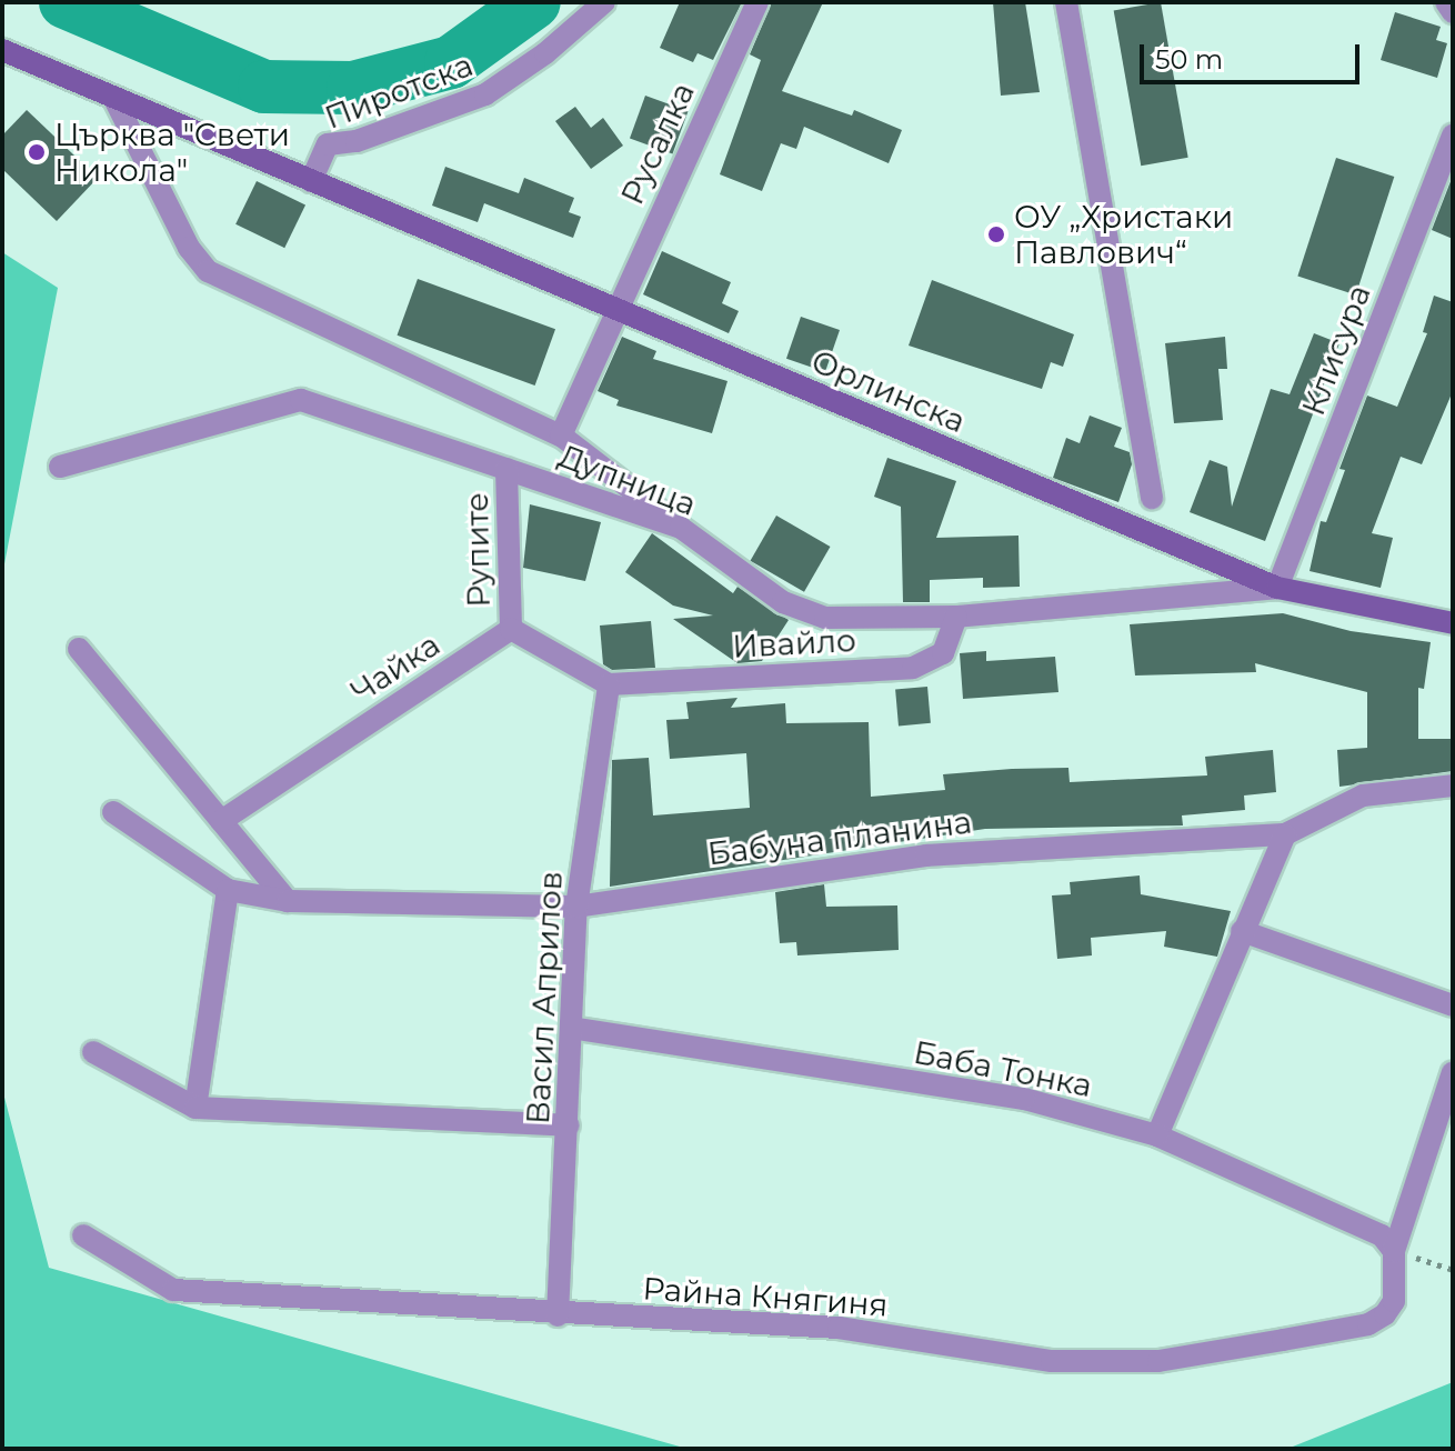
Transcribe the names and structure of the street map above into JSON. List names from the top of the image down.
{
  "streets": {
    "street": [
      "Пиротска",
      "Русалка",
      "Клисура",
      "Орлинска",
      "Дупница",
      "Рупите",
      "Ивайло",
      "Чайка",
      "Бабуна планина",
      "Васил Априлов",
      "Баба Тонка",
      "Райна Княгиня"
    ]
  },
  "crossings": [
    ["Пиротска", "Орлинска"],
    ["Русалка", "Орлинска"],
    ["Клисура", "Орлинска"],
    ["Клисура", "Дупница"],
    ["Орлинска", "Дупница"],
    ["Дупница", "Рупите"],
    ["Дупница", "Ивайло"],
    ["Рупите", "Чайка"],
    ["Ивайло", "Васил Априлов"],
    ["Бабуна планина", "Васил Априлов"],
    ["Васил Априлов", "Баба Тонка"],
    ["Васил Априлов", "Райна Княгиня"],
    ["Баба Тонка", "Райна Княгиня"]
  ],
  "places": ["Църква \"Свети Никола\"", "ОУ „Христаки Павлович“"],
  "scale_bar": "50 m"
}
